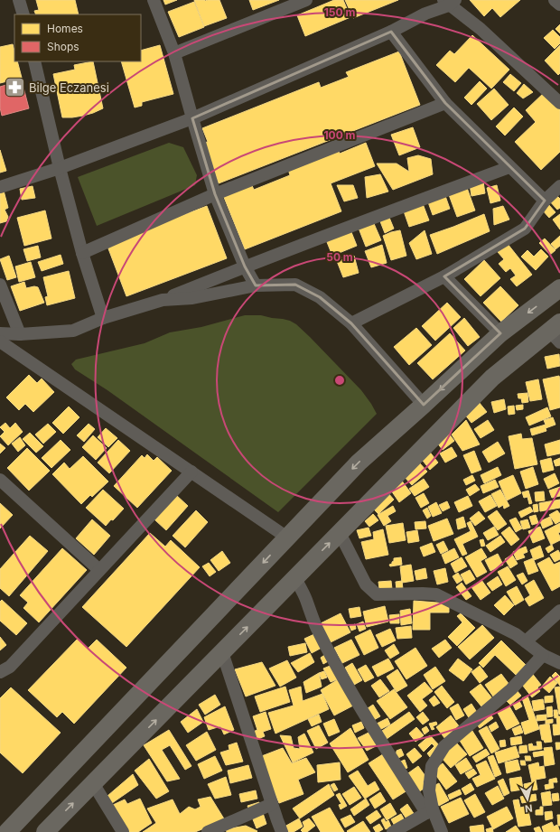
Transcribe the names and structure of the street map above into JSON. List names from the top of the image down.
{
  "places": {
    "pharmacy": ["Bilge Eczanesi"]
  },
  "legend": ["Homes", "Shops"],
  "north": "bottom",
  "rings": ["150 m", "100 m", "50 m"]
}
